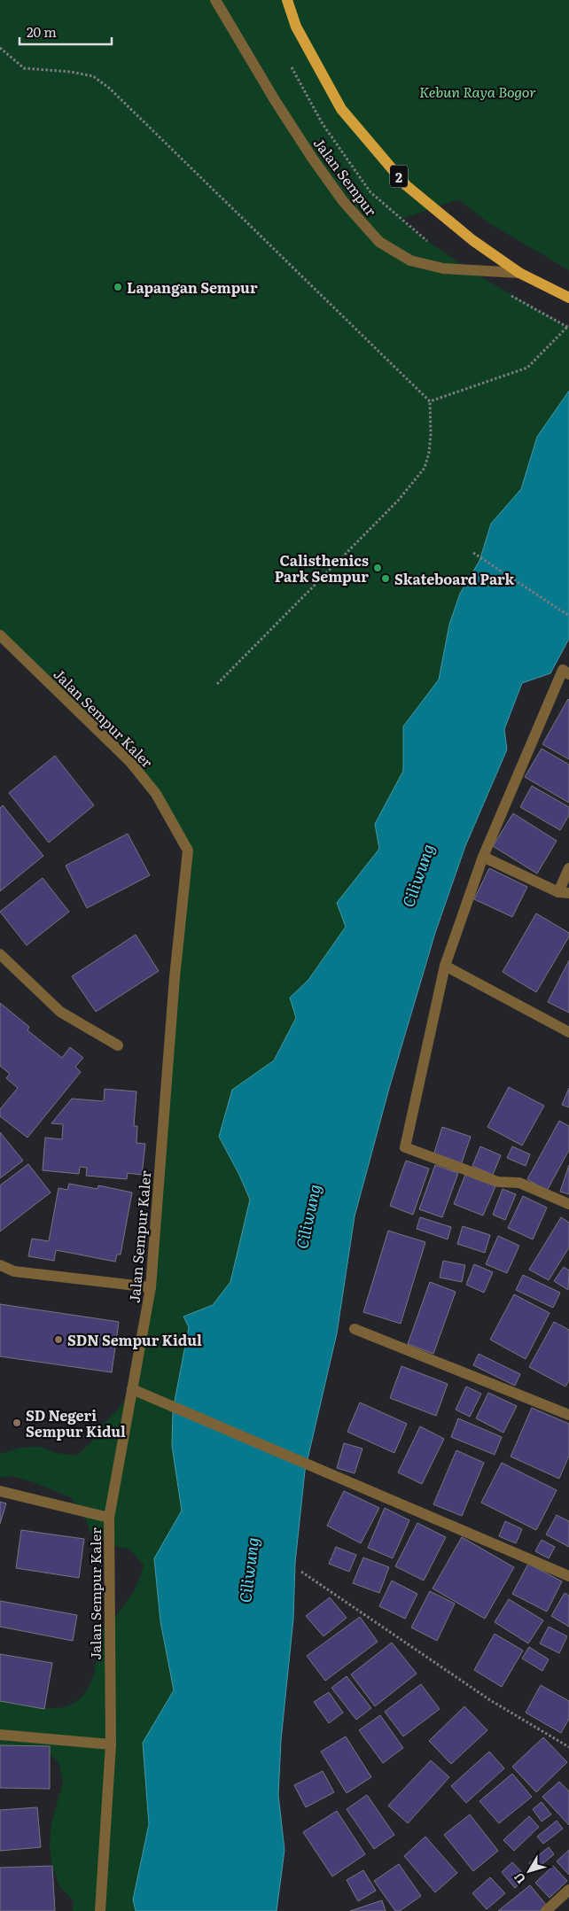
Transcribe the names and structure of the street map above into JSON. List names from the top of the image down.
{
  "streets": {
    "main road": ["2"],
    "street": ["Jalan Sempur", "Jalan Sempur Kaler"]
  },
  "crossings": [
    ["Jalan Sempur", "2"]
  ],
  "water": ["Ciliwung"],
  "parks": ["Kebun Raya Bogor"],
  "places": [
    "Lapangan Sempur",
    "Calisthenics Park Sempur",
    "Skateboard Park",
    "SDN Sempur Kidul",
    "SD Negeri Sempur Kidul"
  ],
  "scale_bar": "20 m",
  "north": "bottom left"
}
